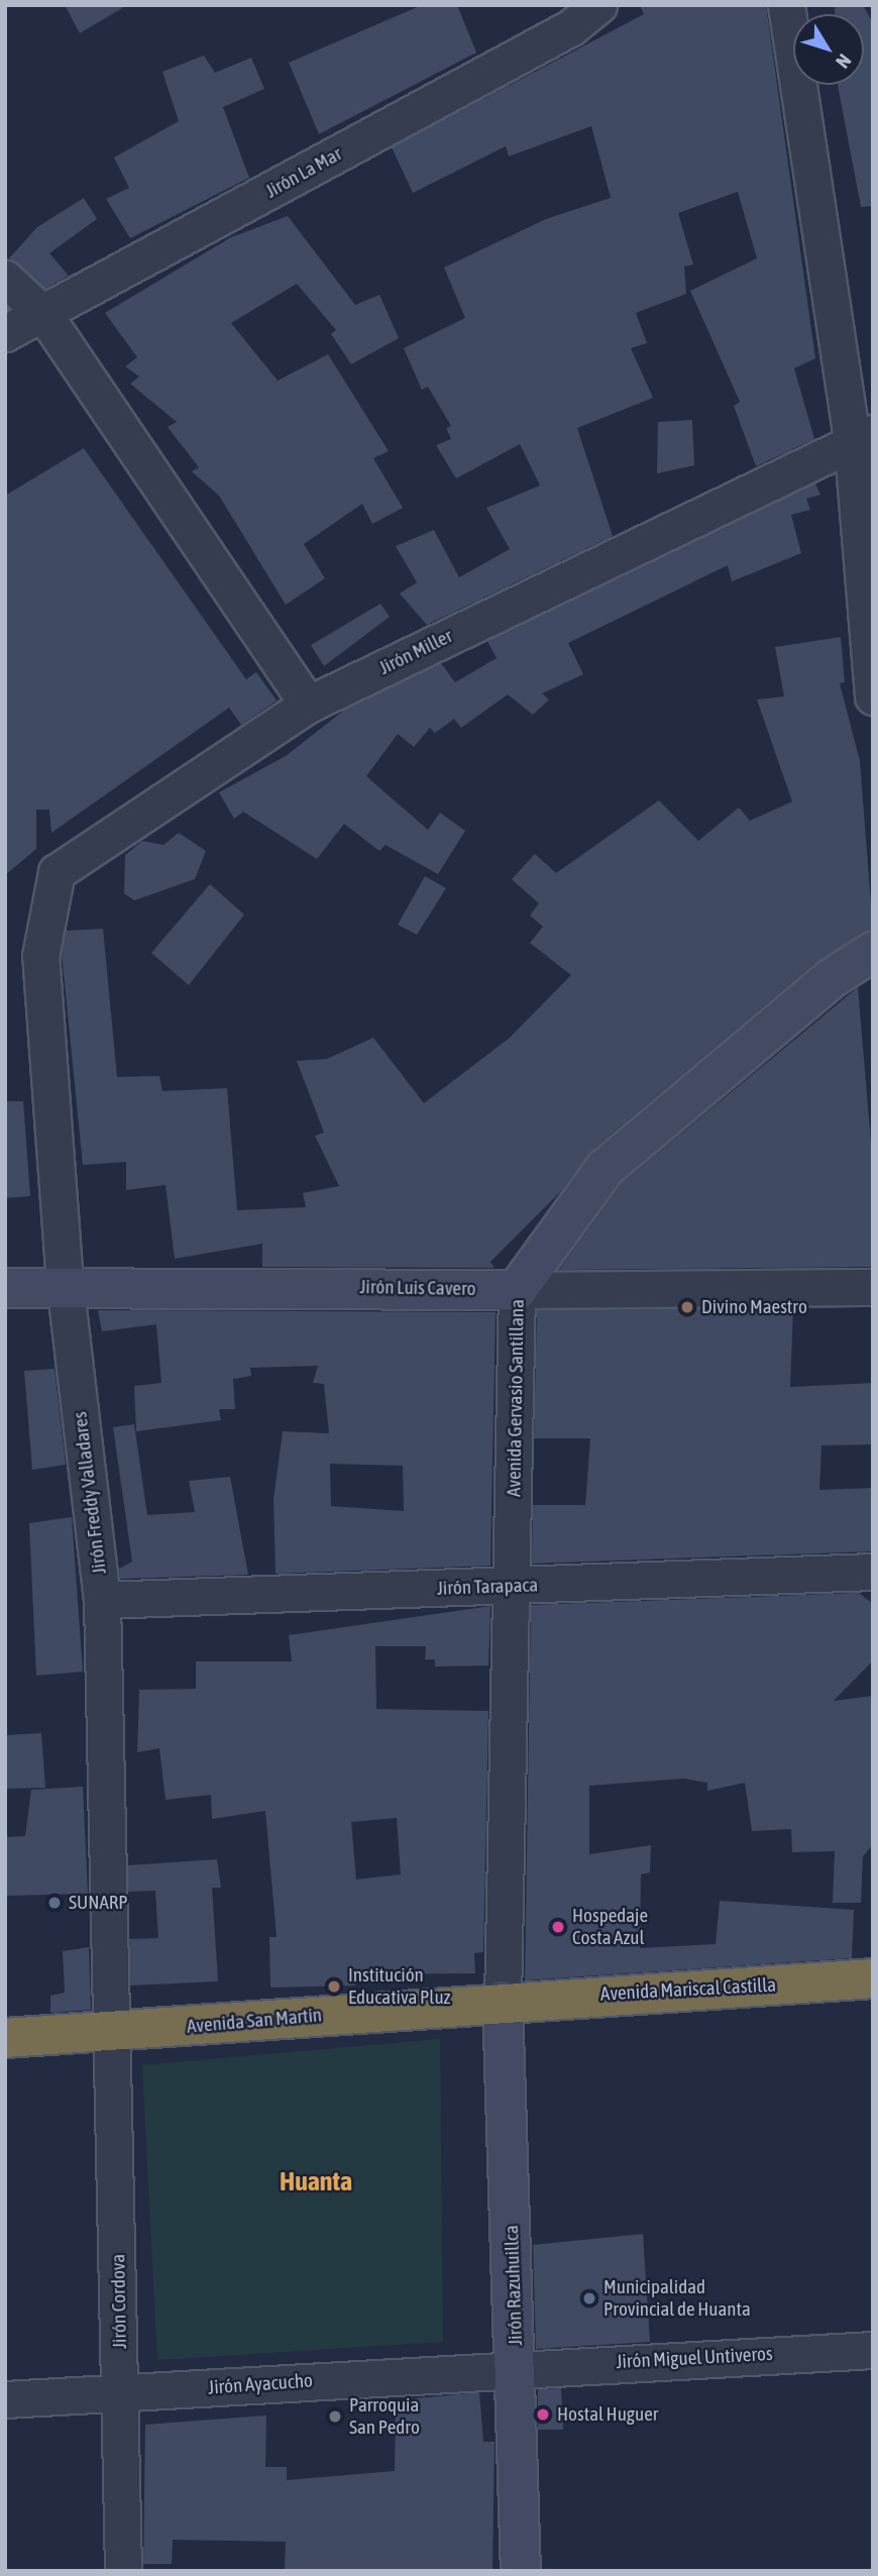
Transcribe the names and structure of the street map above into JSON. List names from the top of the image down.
{
  "streets": {
    "highway": ["Avenida Mariscal Castilla", "Avenida San Martín"],
    "street": [
      "Jirón La Mar",
      "Jirón Miller",
      "Jirón Luis Cavero",
      "Avenida Gervasio Santillana",
      "Jirón Freddy Valladares",
      "Jirón Tarapaca",
      "Jirón Razuhuillca",
      "Jirón Cordova",
      "Jirón Miguel Untiveros",
      "Jirón Ayacucho"
    ]
  },
  "crossings": [
    ["Jirón Miller", "Jirón Freddy Valladares"],
    ["Jirón Luis Cavero", "Avenida Gervasio Santillana"],
    ["Jirón Luis Cavero", "Jirón Freddy Valladares"],
    ["Avenida Gervasio Santillana", "Jirón Tarapaca"],
    ["Avenida Gervasio Santillana", "Avenida Mariscal Castilla"],
    ["Avenida Gervasio Santillana", "Avenida San Martín"],
    ["Avenida Gervasio Santillana", "Jirón Razuhuillca"],
    ["Jirón Freddy Valladares", "Jirón Tarapaca"],
    ["Jirón Freddy Valladares", "Avenida San Martín"],
    ["Jirón Freddy Valladares", "Jirón Cordova"],
    ["Avenida Mariscal Castilla", "Avenida San Martín"],
    ["Avenida Mariscal Castilla", "Jirón Razuhuillca"],
    ["Avenida San Martín", "Jirón Razuhuillca"],
    ["Avenida San Martín", "Jirón Cordova"],
    ["Jirón Razuhuillca", "Jirón Miguel Untiveros"],
    ["Jirón Razuhuillca", "Jirón Ayacucho"],
    ["Jirón Cordova", "Jirón Ayacucho"],
    ["Jirón Miguel Untiveros", "Jirón Ayacucho"]
  ],
  "districts": ["Huanta"],
  "places": [
    "Divino Maestro",
    "SUNARP",
    "Hospedaje Costa Azul",
    "Institución Educativa Pluz",
    "Municipalidad Provincial de Huanta",
    "Hostal Huguer",
    "Parroquia San Pedro"
  ],
  "north": "bottom right"
}
